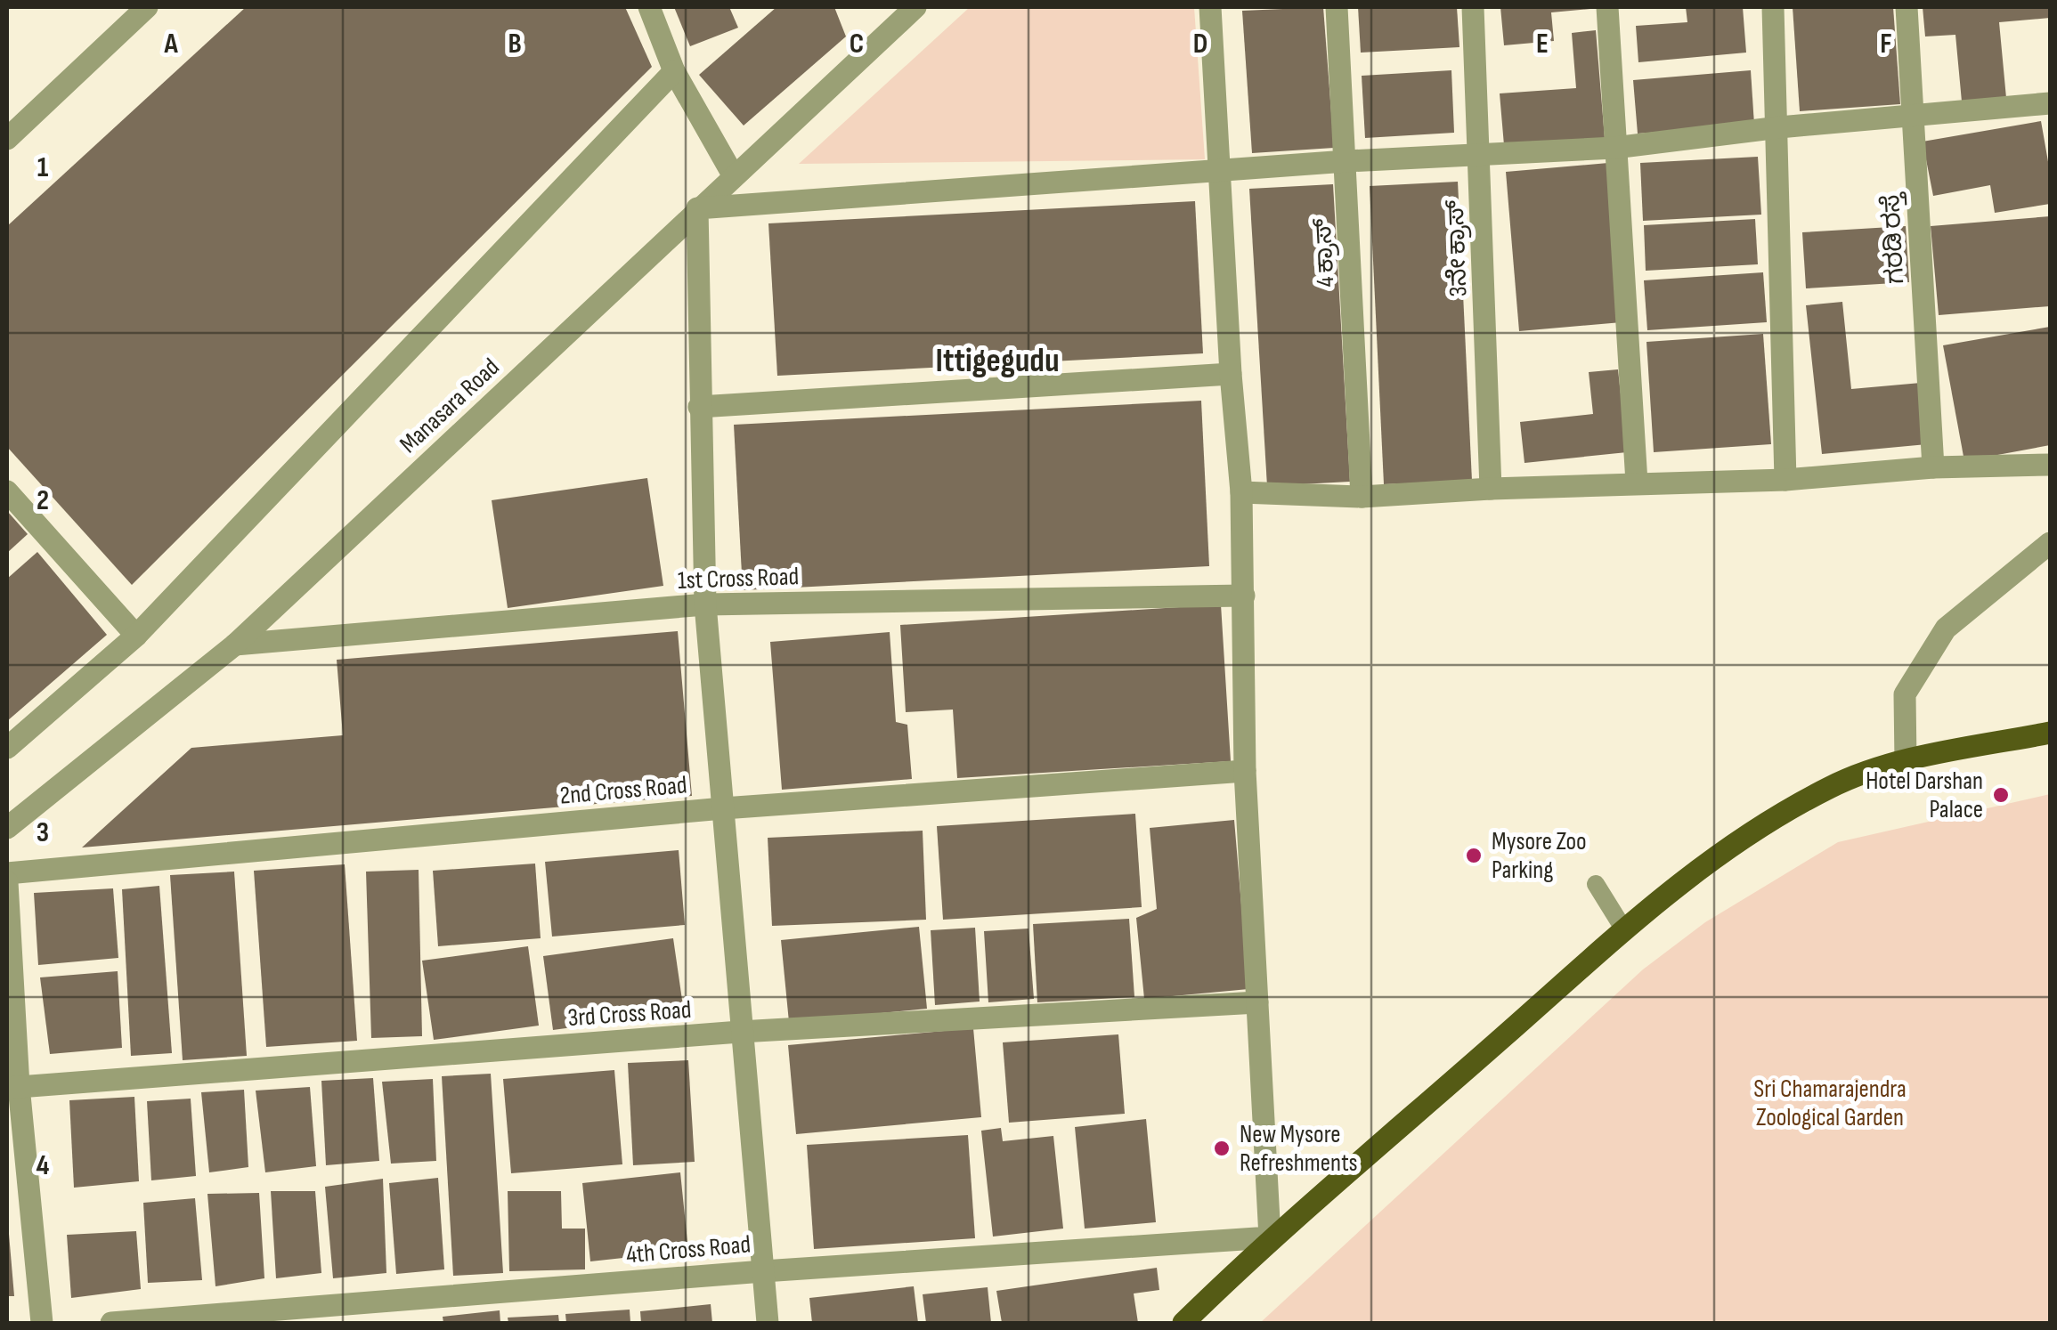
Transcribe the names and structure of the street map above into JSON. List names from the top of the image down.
{
  "streets": {
    "street": [
      "ಗರಡಿ ರಸ್ತೆ",
      "3ನೆೇ ಕ್ರಾಸ್",
      "4 ಕ್ರಾಸ್",
      "Manasara Road",
      "1st Cross Road",
      "2nd Cross Road",
      "3rd Cross Road",
      "4th Cross Road"
    ]
  },
  "crossings": [
    ["Manasara Road", "1st Cross Road"]
  ],
  "districts": ["Ittigegudu"],
  "parks": ["Sri Chamarajendra Zoological Garden"],
  "places": ["Hotel Darshan Palace", "Mysore Zoo Parking", "New Mysore Refreshments"],
  "grid": {
    "columns": [
      "A",
      "B",
      "C",
      "D",
      "E",
      "F"
    ],
    "rows": [
      "1",
      "2",
      "3",
      "4"
    ]
  }
}
